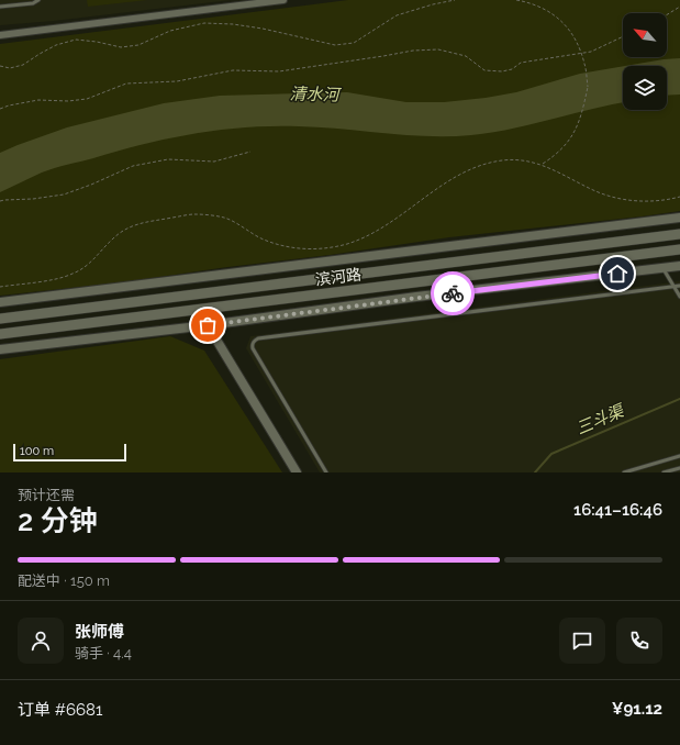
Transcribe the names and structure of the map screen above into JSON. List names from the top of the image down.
{
  "streets": {
    "main road": ["滨河路"]
  },
  "water": ["清水河", "三斗渠"],
  "scale_bar": "100 m",
  "north": "top left",
  "page": {
    "scale": "100 m",
    "heading": ["2 分钟", "预计还需", "16:41–16:46"],
    "panel": [
      "张师傅",
      "骑手 · 4.4",
      "订单 #6681",
      "¥91.12"
    ],
    "bar": "配送中 · 150 m"
  }
}
